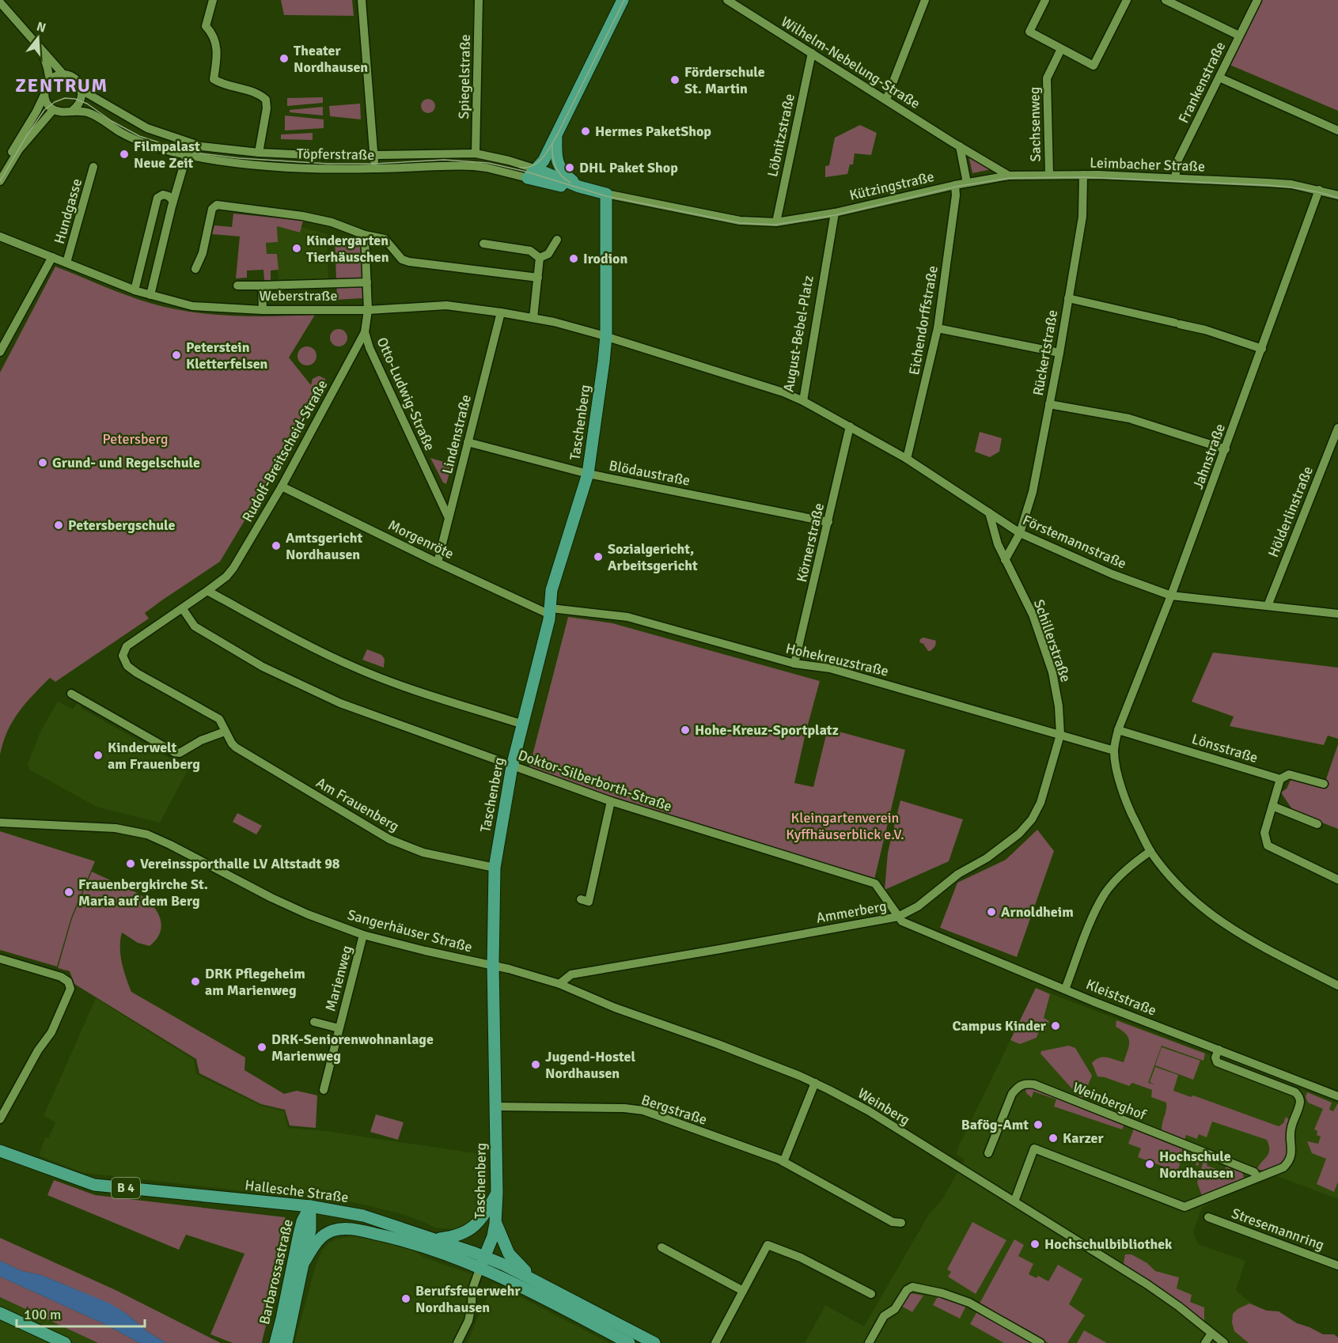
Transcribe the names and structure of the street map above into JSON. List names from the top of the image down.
{
  "streets": {
    "main road": [
      "Taschenberg",
      "B 4",
      "Hallesche Straße",
      "Barbarossastraße"
    ],
    "street": [
      "Wilhelm-Nebelung-Straße",
      "Spiegelstraße",
      "Frankenstraße",
      "Sachsenweg",
      "Löbnitzstraße",
      "Töpferstraße",
      "Leimbacher Straße",
      "Kützingstraße",
      "Hundgasse",
      "Weberstraße",
      "Eichendorffstraße",
      "August-Bebel-Platz",
      "Rückertstraße",
      "Otto-Ludwig-Straße",
      "Lindenstraße",
      "Rudolf-Breitscheid-Straße",
      "Jahnstraße",
      "Blödaustraße",
      "Hölderlinstraße",
      "Morgenröte",
      "Förstemannstraße",
      "Körnerstraße",
      "Schillerstraße",
      "Hohekreuzstraße",
      "Lönsstraße",
      "Doktor-Silberborth-Straße",
      "Am Frauenberg",
      "Ammerberg",
      "Sangerhäuser Straße",
      "Marienweg",
      "Kleiststraße",
      "Weinberghof",
      "Weinberg",
      "Bergstraße",
      "Stresemannring"
    ]
  },
  "crossings": [
    ["Wilhelm-Nebelung-Straße", "Löbnitzstraße"],
    ["Wilhelm-Nebelung-Straße", "Leimbacher Straße"],
    ["Spiegelstraße", "Töpferstraße"],
    ["Frankenstraße", "Leimbacher Straße"],
    ["Sachsenweg", "Leimbacher Straße"],
    ["Leimbacher Straße", "Kützingstraße"],
    ["Leimbacher Straße", "Eichendorffstraße"],
    ["Leimbacher Straße", "Rückertstraße"],
    ["Leimbacher Straße", "Jahnstraße"],
    ["Kützingstraße", "Eichendorffstraße"],
    ["Kützingstraße", "August-Bebel-Platz"],
    ["Hundgasse", "Weberstraße"],
    ["Weberstraße", "August-Bebel-Platz"],
    ["Weberstraße", "Taschenberg"],
    ["Weberstraße", "Lindenstraße"],
    ["Weberstraße", "Rudolf-Breitscheid-Straße"],
    ["Eichendorffstraße", "Förstemannstraße"],
    ["August-Bebel-Platz", "Taschenberg"],
    ["August-Bebel-Platz", "Förstemannstraße"],
    ["Rückertstraße", "Förstemannstraße"],
    ["Otto-Ludwig-Straße", "Lindenstraße"],
    ["Otto-Ludwig-Straße", "Rudolf-Breitscheid-Straße"],
    ["Taschenberg", "Blödaustraße"],
    ["Taschenberg", "Morgenröte"],
    ["Taschenberg", "Hohekreuzstraße"],
    ["Taschenberg", "Doktor-Silberborth-Straße"],
    ["Taschenberg", "Am Frauenberg"],
    ["Taschenberg", "Sangerhäuser Straße"],
    ["Taschenberg", "Weinberg"],
    ["Taschenberg", "Bergstraße"],
    ["Taschenberg", "Hallesche Straße"],
    ["Lindenstraße", "Blödaustraße"],
    ["Lindenstraße", "Morgenröte"],
    ["Rudolf-Breitscheid-Straße", "Morgenröte"],
    ["Rudolf-Breitscheid-Straße", "Doktor-Silberborth-Straße"],
    ["Rudolf-Breitscheid-Straße", "Am Frauenberg"],
    ["Jahnstraße", "Förstemannstraße"],
    ["Jahnstraße", "Lönsstraße"],
    ["Blödaustraße", "Körnerstraße"],
    ["Hölderlinstraße", "Förstemannstraße"],
    ["Morgenröte", "Hohekreuzstraße"],
    ["Förstemannstraße", "Körnerstraße"],
    ["Förstemannstraße", "Schillerstraße"],
    ["Körnerstraße", "Hohekreuzstraße"],
    ["Schillerstraße", "Hohekreuzstraße"],
    ["Schillerstraße", "Ammerberg"],
    ["Hohekreuzstraße", "Ammerberg"],
    ["Doktor-Silberborth-Straße", "Am Frauenberg"],
    ["Doktor-Silberborth-Straße", "Ammerberg"],
    ["Doktor-Silberborth-Straße", "Kleiststraße"],
    ["Ammerberg", "Kleiststraße"],
    ["Ammerberg", "Weinberg"],
    ["Sangerhäuser Straße", "Marienweg"],
    ["Sangerhäuser Straße", "Weinberg"],
    ["Hallesche Straße", "Barbarossastraße"]
  ],
  "districts": ["ZENTRUM"],
  "parks": ["Petersberg", "Kleingartenverein Kyffhäuserblick e.V."],
  "places": [
    "Theater Nordhausen",
    "Förderschule St. Martin",
    "Hermes PaketShop",
    "Filmpalast Neue Zeit",
    "DHL Paket Shop",
    "Kindergarten Tierhäuschen",
    "Irodion",
    "Peterstein Kletterfelsen",
    "Grund- und Regelschule",
    "Petersbergschule",
    "Amtsgericht Nordhausen",
    "Sozialgericht, Arbeitsgericht",
    "Hohe-Kreuz-Sportplatz",
    "Kinderwelt am Frauenberg",
    "Vereinssporthalle LV Altstadt 98",
    "Frauenbergkirche St. Maria auf dem Berg",
    "Arnoldheim",
    "DRK Pflegeheim am Marienweg",
    "Campus Kinder",
    "DRK-Seniorenwohnanlage Marienweg",
    "Jugend-Hostel Nordhausen",
    "Bafög-Amt",
    "Karzer",
    "Hochschule Nordhausen",
    "Hochschulbibliothek",
    "Berufsfeuerwehr Nordhausen"
  ],
  "scale_bar": "100 m",
  "north": "top"
}
